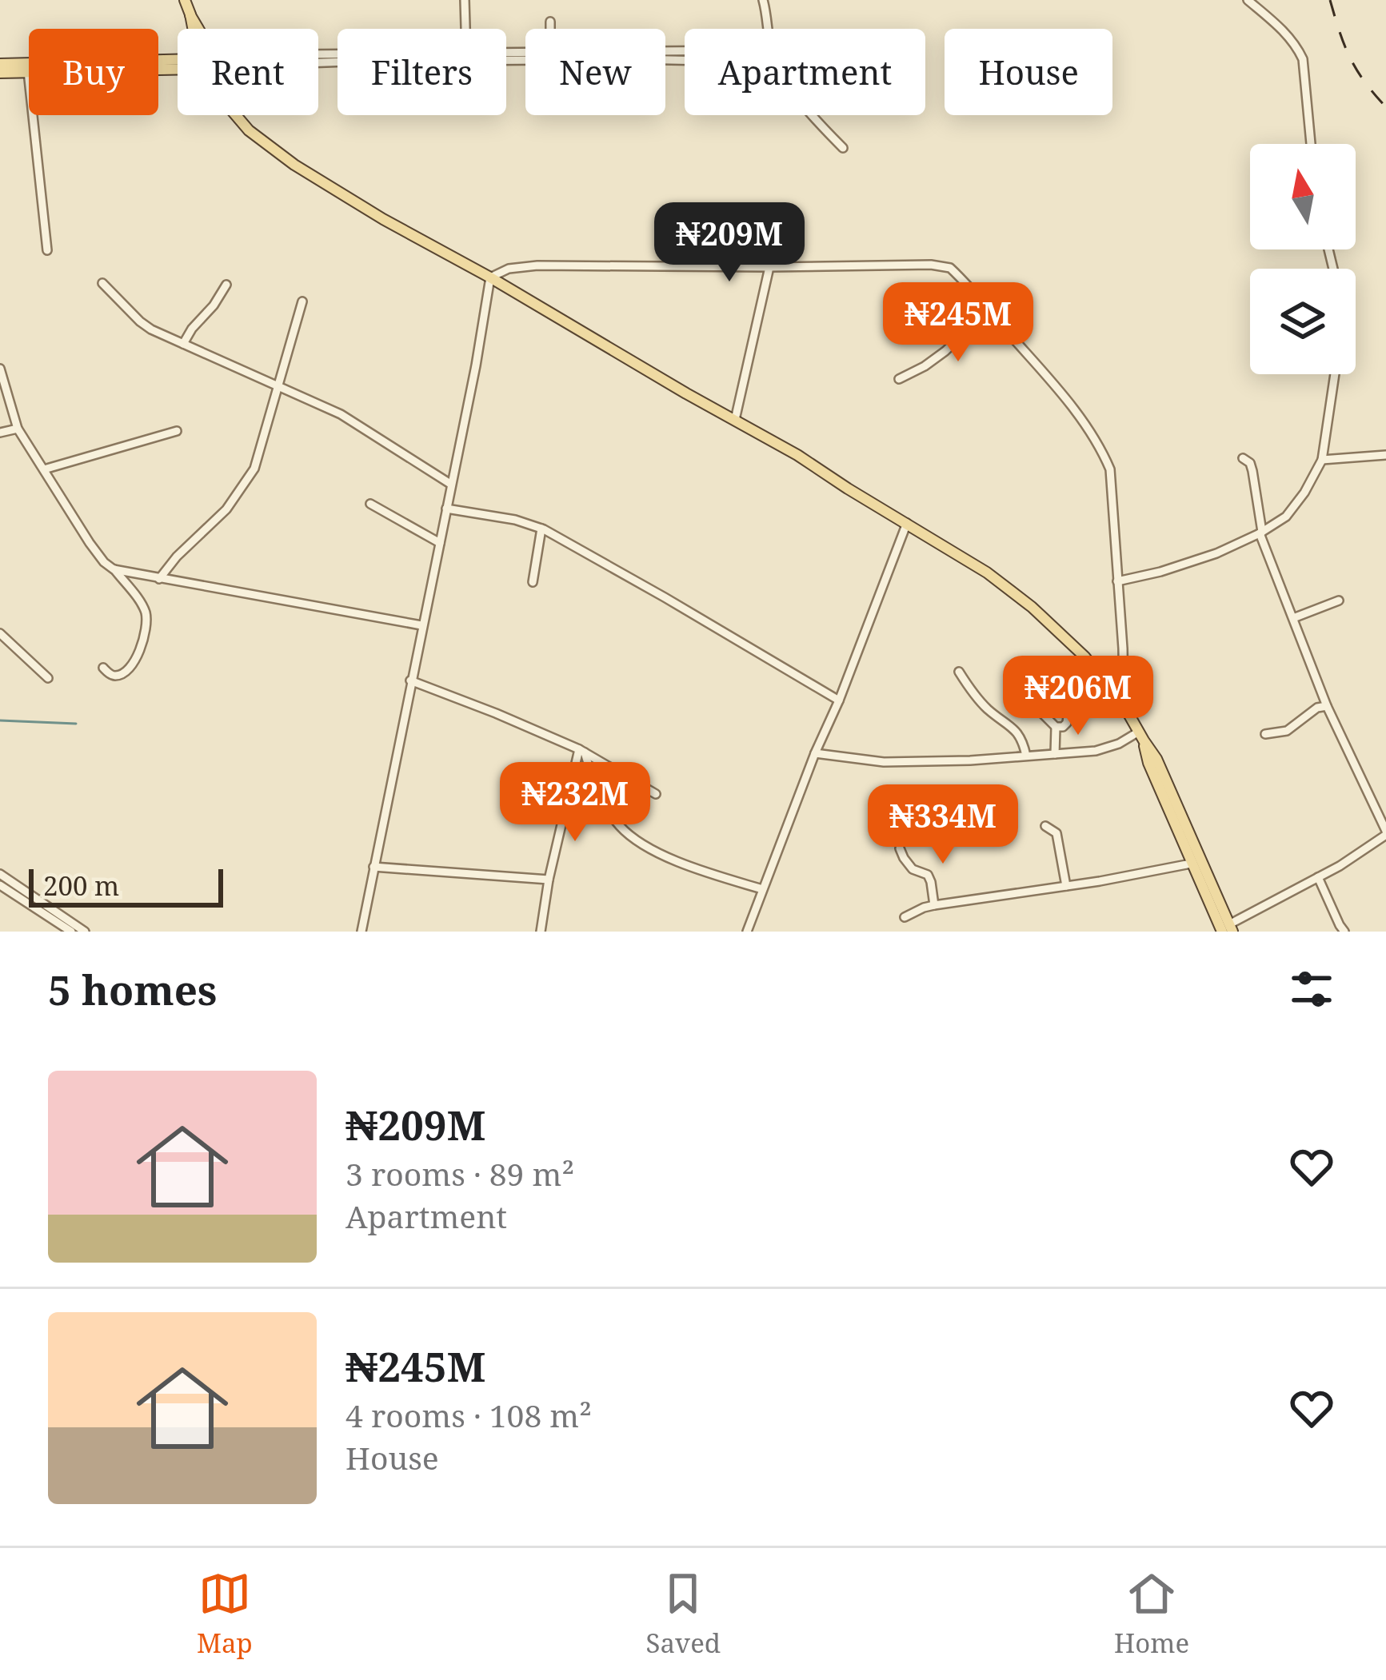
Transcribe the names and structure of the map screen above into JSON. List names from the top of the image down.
{
  "scale_bar": "200 m",
  "north": "top",
  "page": {
    "chip": [
      "Buy",
      "Rent",
      "Filters",
      "New",
      "Apartment",
      "House"
    ],
    "price": [
      "₦209M",
      "₦245M",
      "₦206M",
      "₦232M",
      "₦334M"
    ],
    "scale": "200 m",
    "heading": "5 homes",
    "list": [
      {
        "name": "₦209M",
        "note": "3 rooms · 89 m² · Apartment"
      },
      {
        "name": "₦245M",
        "note": "4 rooms · 108 m² · House"
      }
    ],
    "tabs": ["Map", "Saved", "Home"]
  }
}
